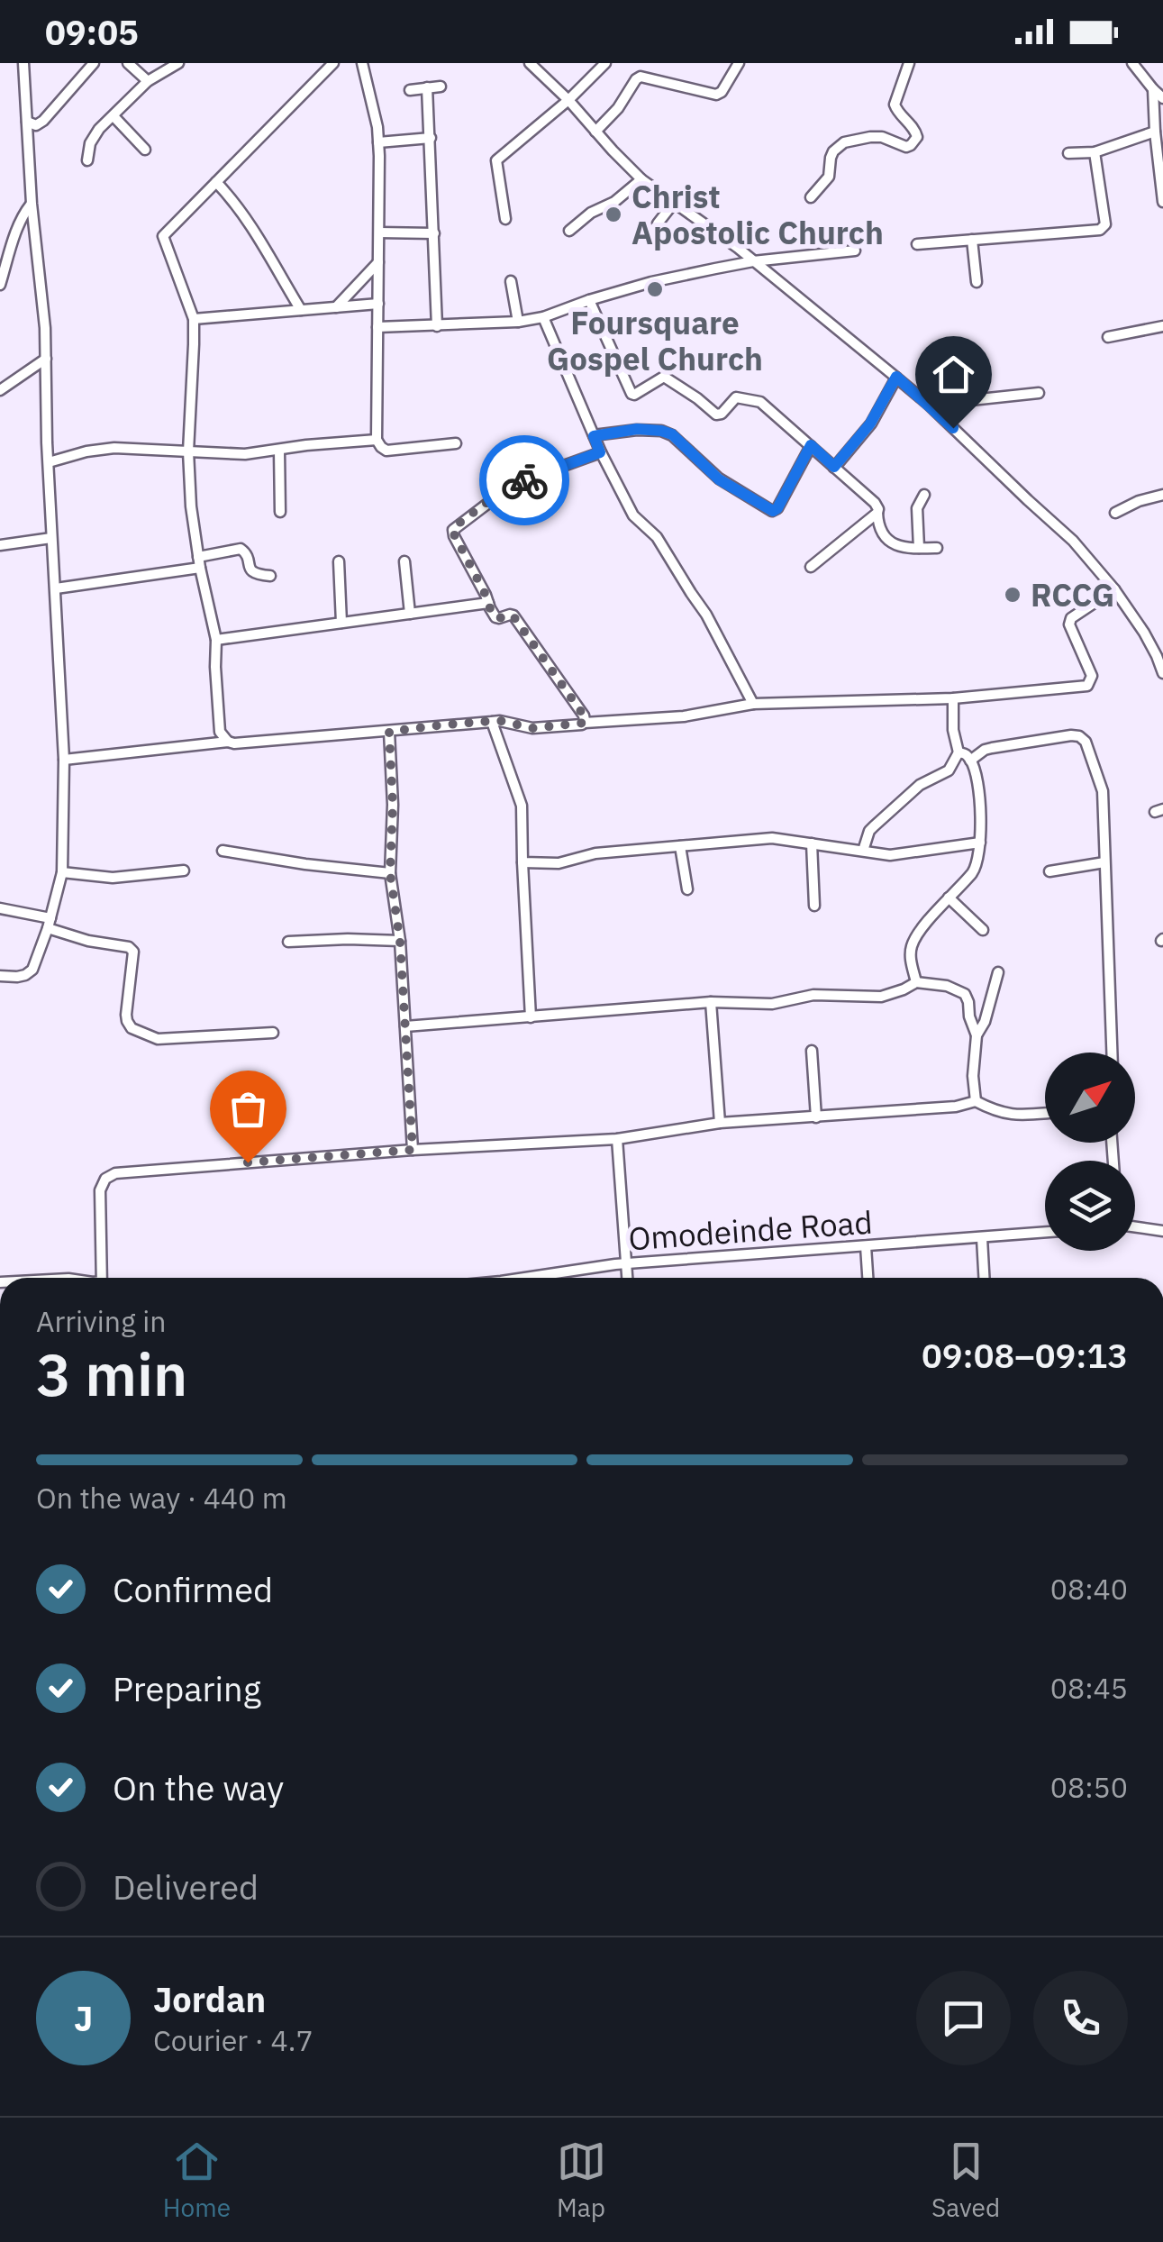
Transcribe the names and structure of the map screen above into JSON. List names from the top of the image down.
{
  "streets": {
    "street": ["Omodeinde Road"]
  },
  "places": ["Christ Apostolic Church", "Foursquare Gospel Church", "RCCG"],
  "north": "top right",
  "page": {
    "status": "09:05",
    "heading": ["3 min", "Arriving in", "09:08–09:13"],
    "panel": ["Jordan", "Courier · 4.7"],
    "bar": "On the way · 440 m",
    "list": [
      ["Confirmed", "08:40"],
      ["Preparing", "08:45"],
      ["On the way", "08:50"],
      "Delivered"
    ],
    "round": "J",
    "tabs": ["Home", "Map", "Saved"]
  }
}
